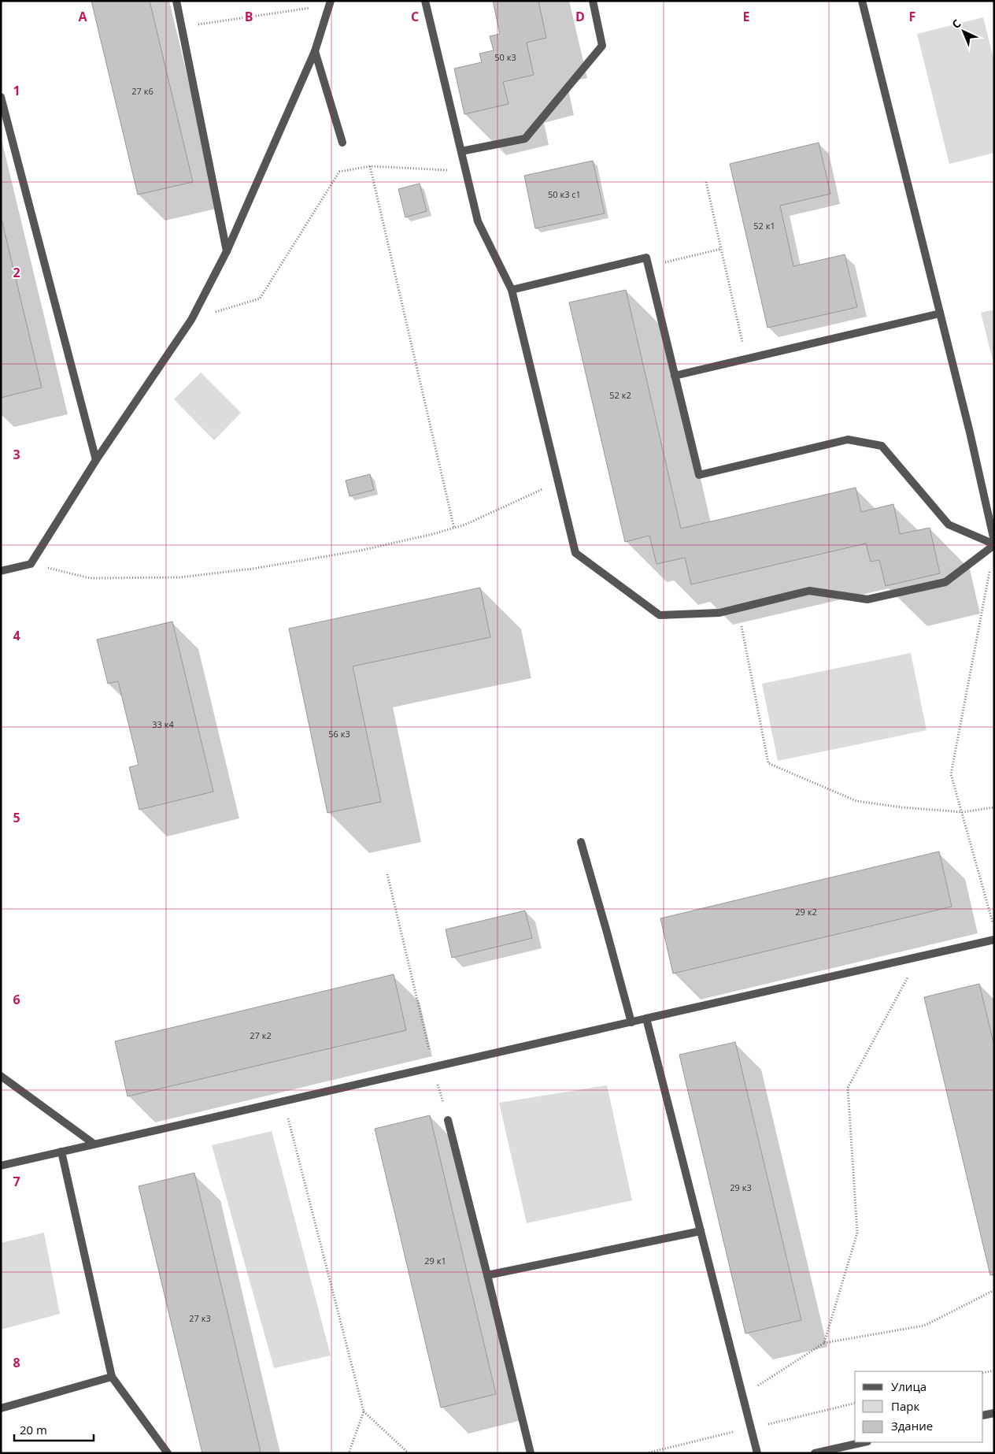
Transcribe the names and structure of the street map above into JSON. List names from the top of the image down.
{
  "house_numbers": [
    "50 к3",
    "27 к6",
    "50 к3 с1",
    "52 к1",
    "52 к2",
    "33 к4",
    "56 к3",
    "29 к2",
    "27 к2",
    "29 к3",
    "29 к1",
    "27 к3"
  ],
  "legend": ["Улица", "Парк", "Здание"],
  "scale_bar": "20 m",
  "north": "top left",
  "grid": {
    "columns": [
      "A",
      "B",
      "C",
      "D",
      "E",
      "F"
    ],
    "rows": [
      "1",
      "2",
      "3",
      "4",
      "5",
      "6",
      "7",
      "8"
    ]
  }
}
